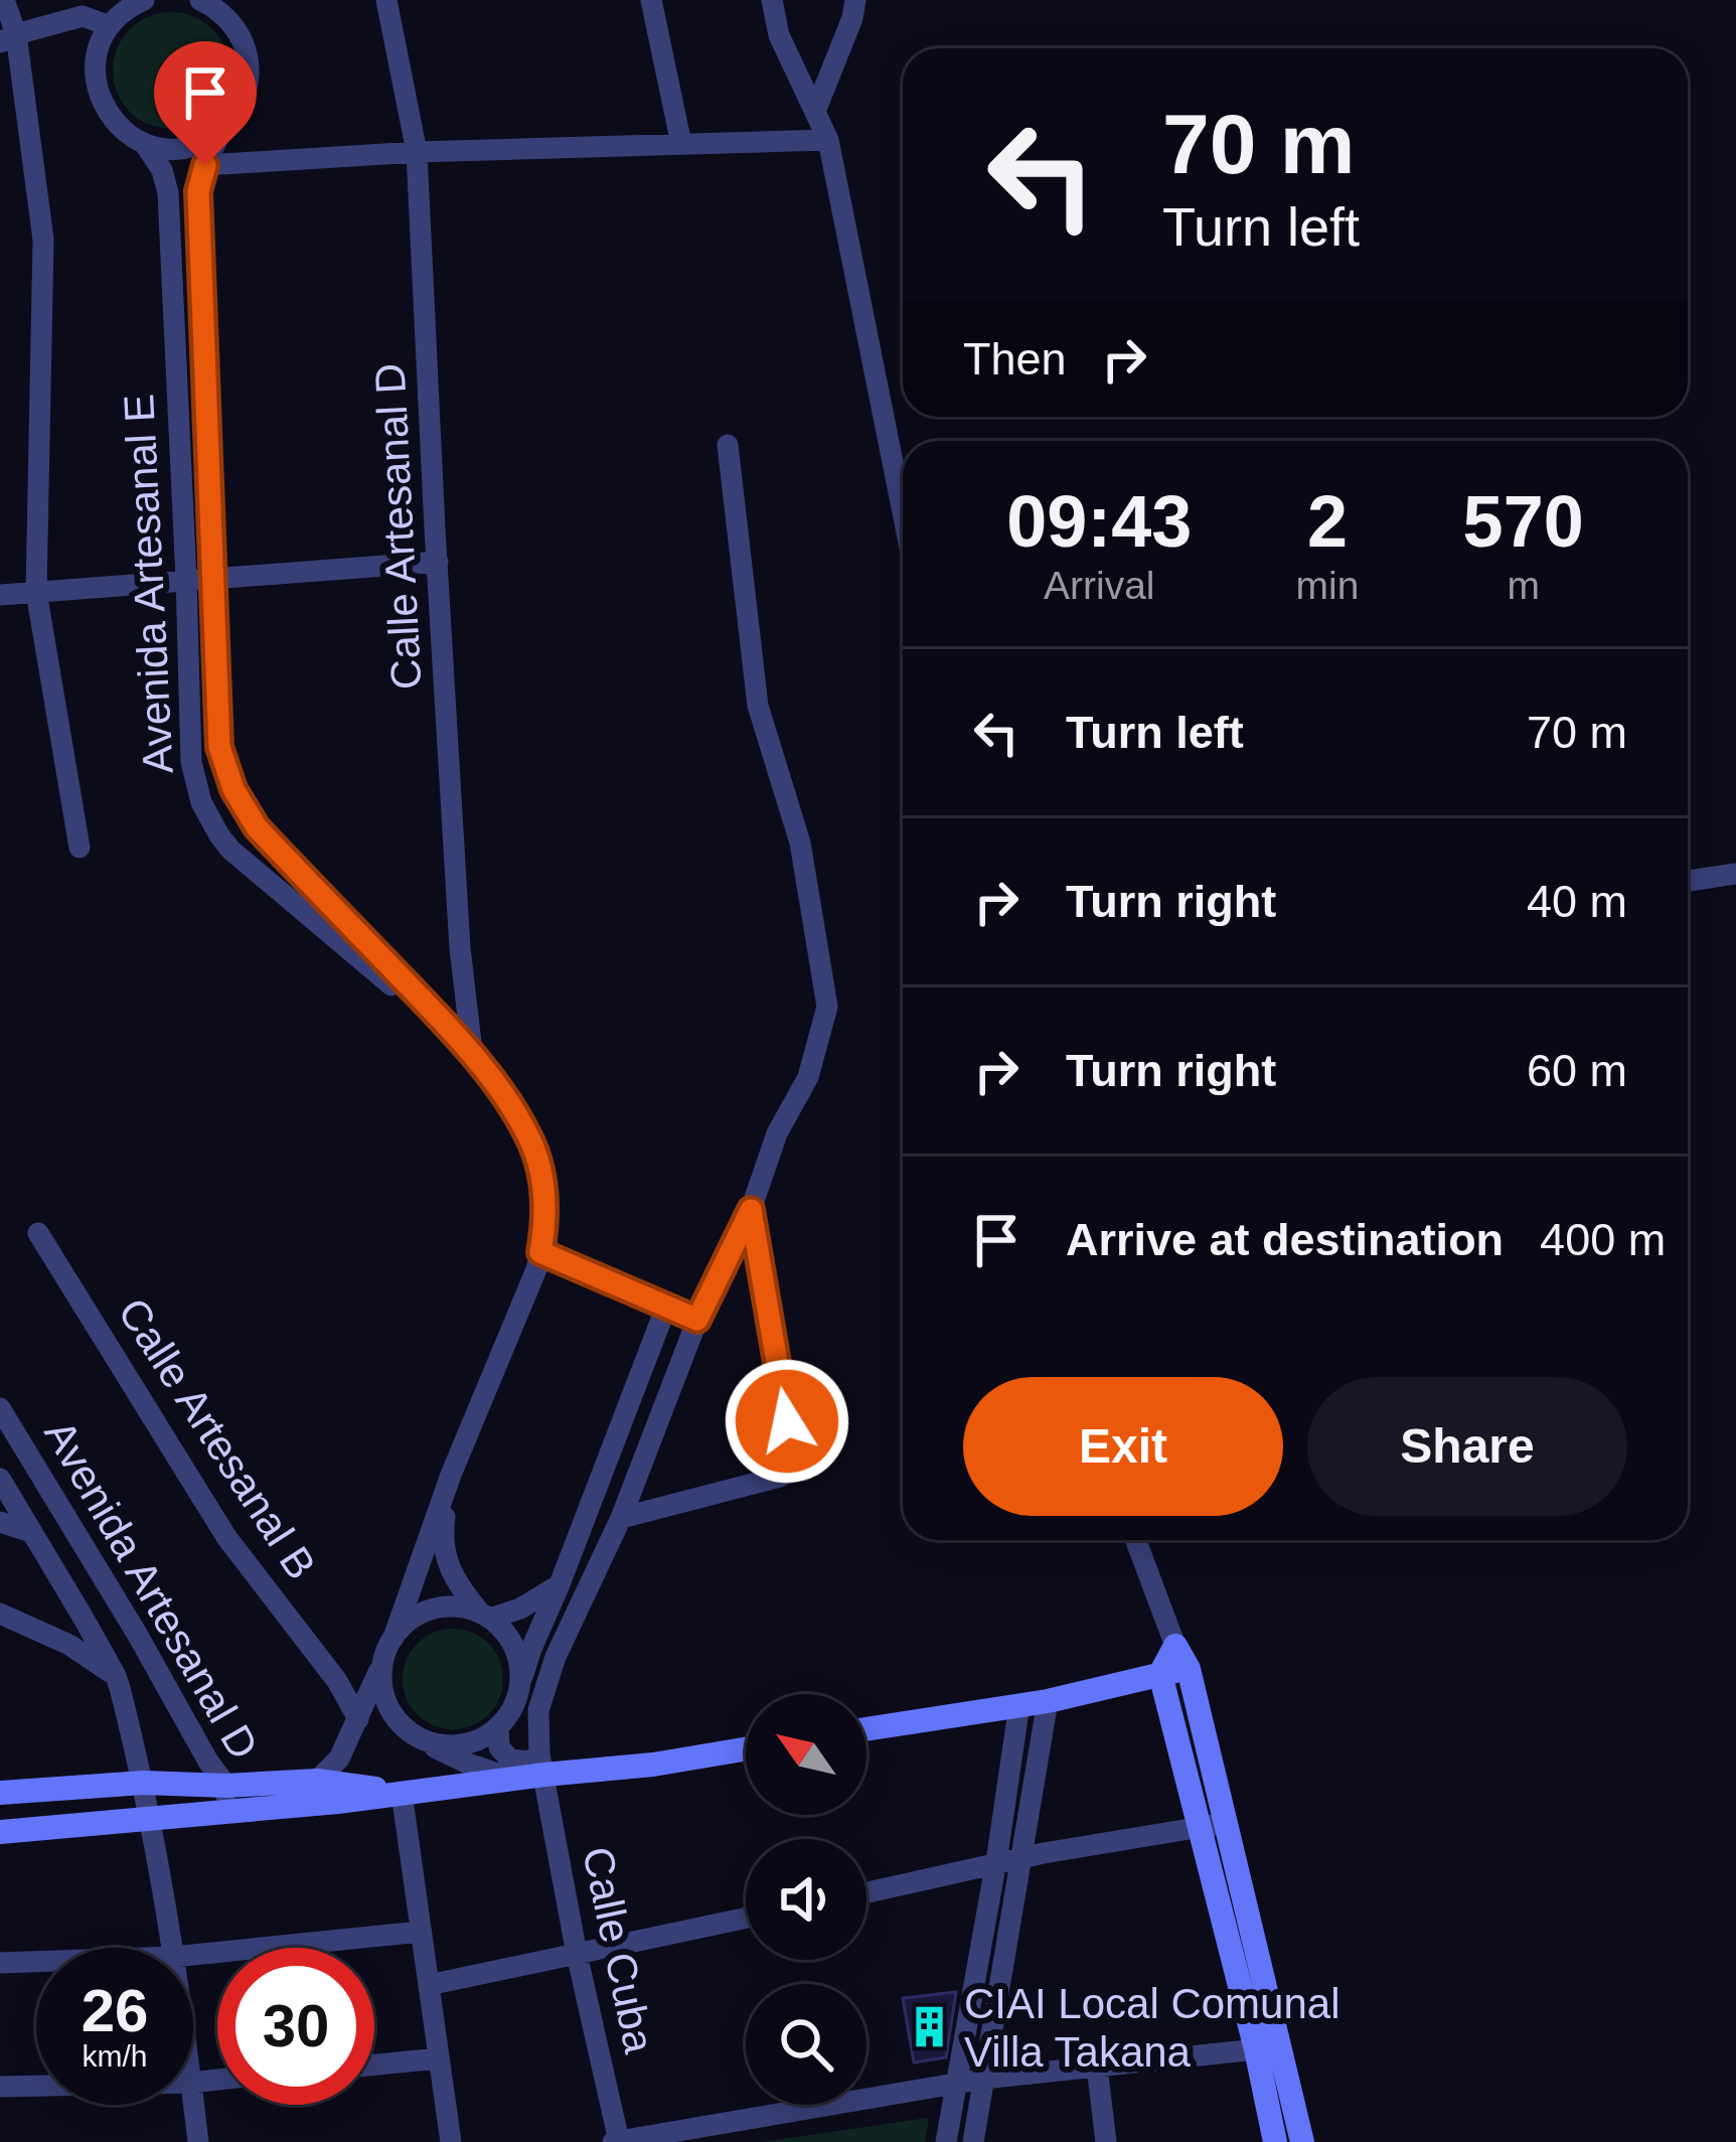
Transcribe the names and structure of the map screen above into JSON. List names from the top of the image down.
{
  "streets": {
    "street": [
      "Calle Artesanal D",
      "Avenida Artesanal E",
      "Calle Artesanal B",
      "Avenida Artesanal D",
      "Calle Cuba"
    ]
  },
  "crossings": [
    ["Calle Artesanal D", "Avenida Artesanal E"]
  ],
  "places": {
    "building": ["CIAI Local Comunal Villa Takana"]
  },
  "north": "top left",
  "page": {
    "turn": ["70 m", "Turn left"],
    "then": "Then",
    "eta": [
      "09:43",
      "Arrival",
      "2",
      "min",
      "570",
      "m"
    ],
    "list": [
      {
        "name": "Turn left",
        "value": "70 m"
      },
      {
        "name": "Turn right",
        "value": "40 m"
      },
      {
        "name": "Turn right",
        "value": "60 m"
      },
      {
        "name": "Arrive at destination",
        "value": "400 m"
      }
    ],
    "buttons": ["Exit", "Share"],
    "speed": "26 km/h",
    "limit": "30"
  }
}
